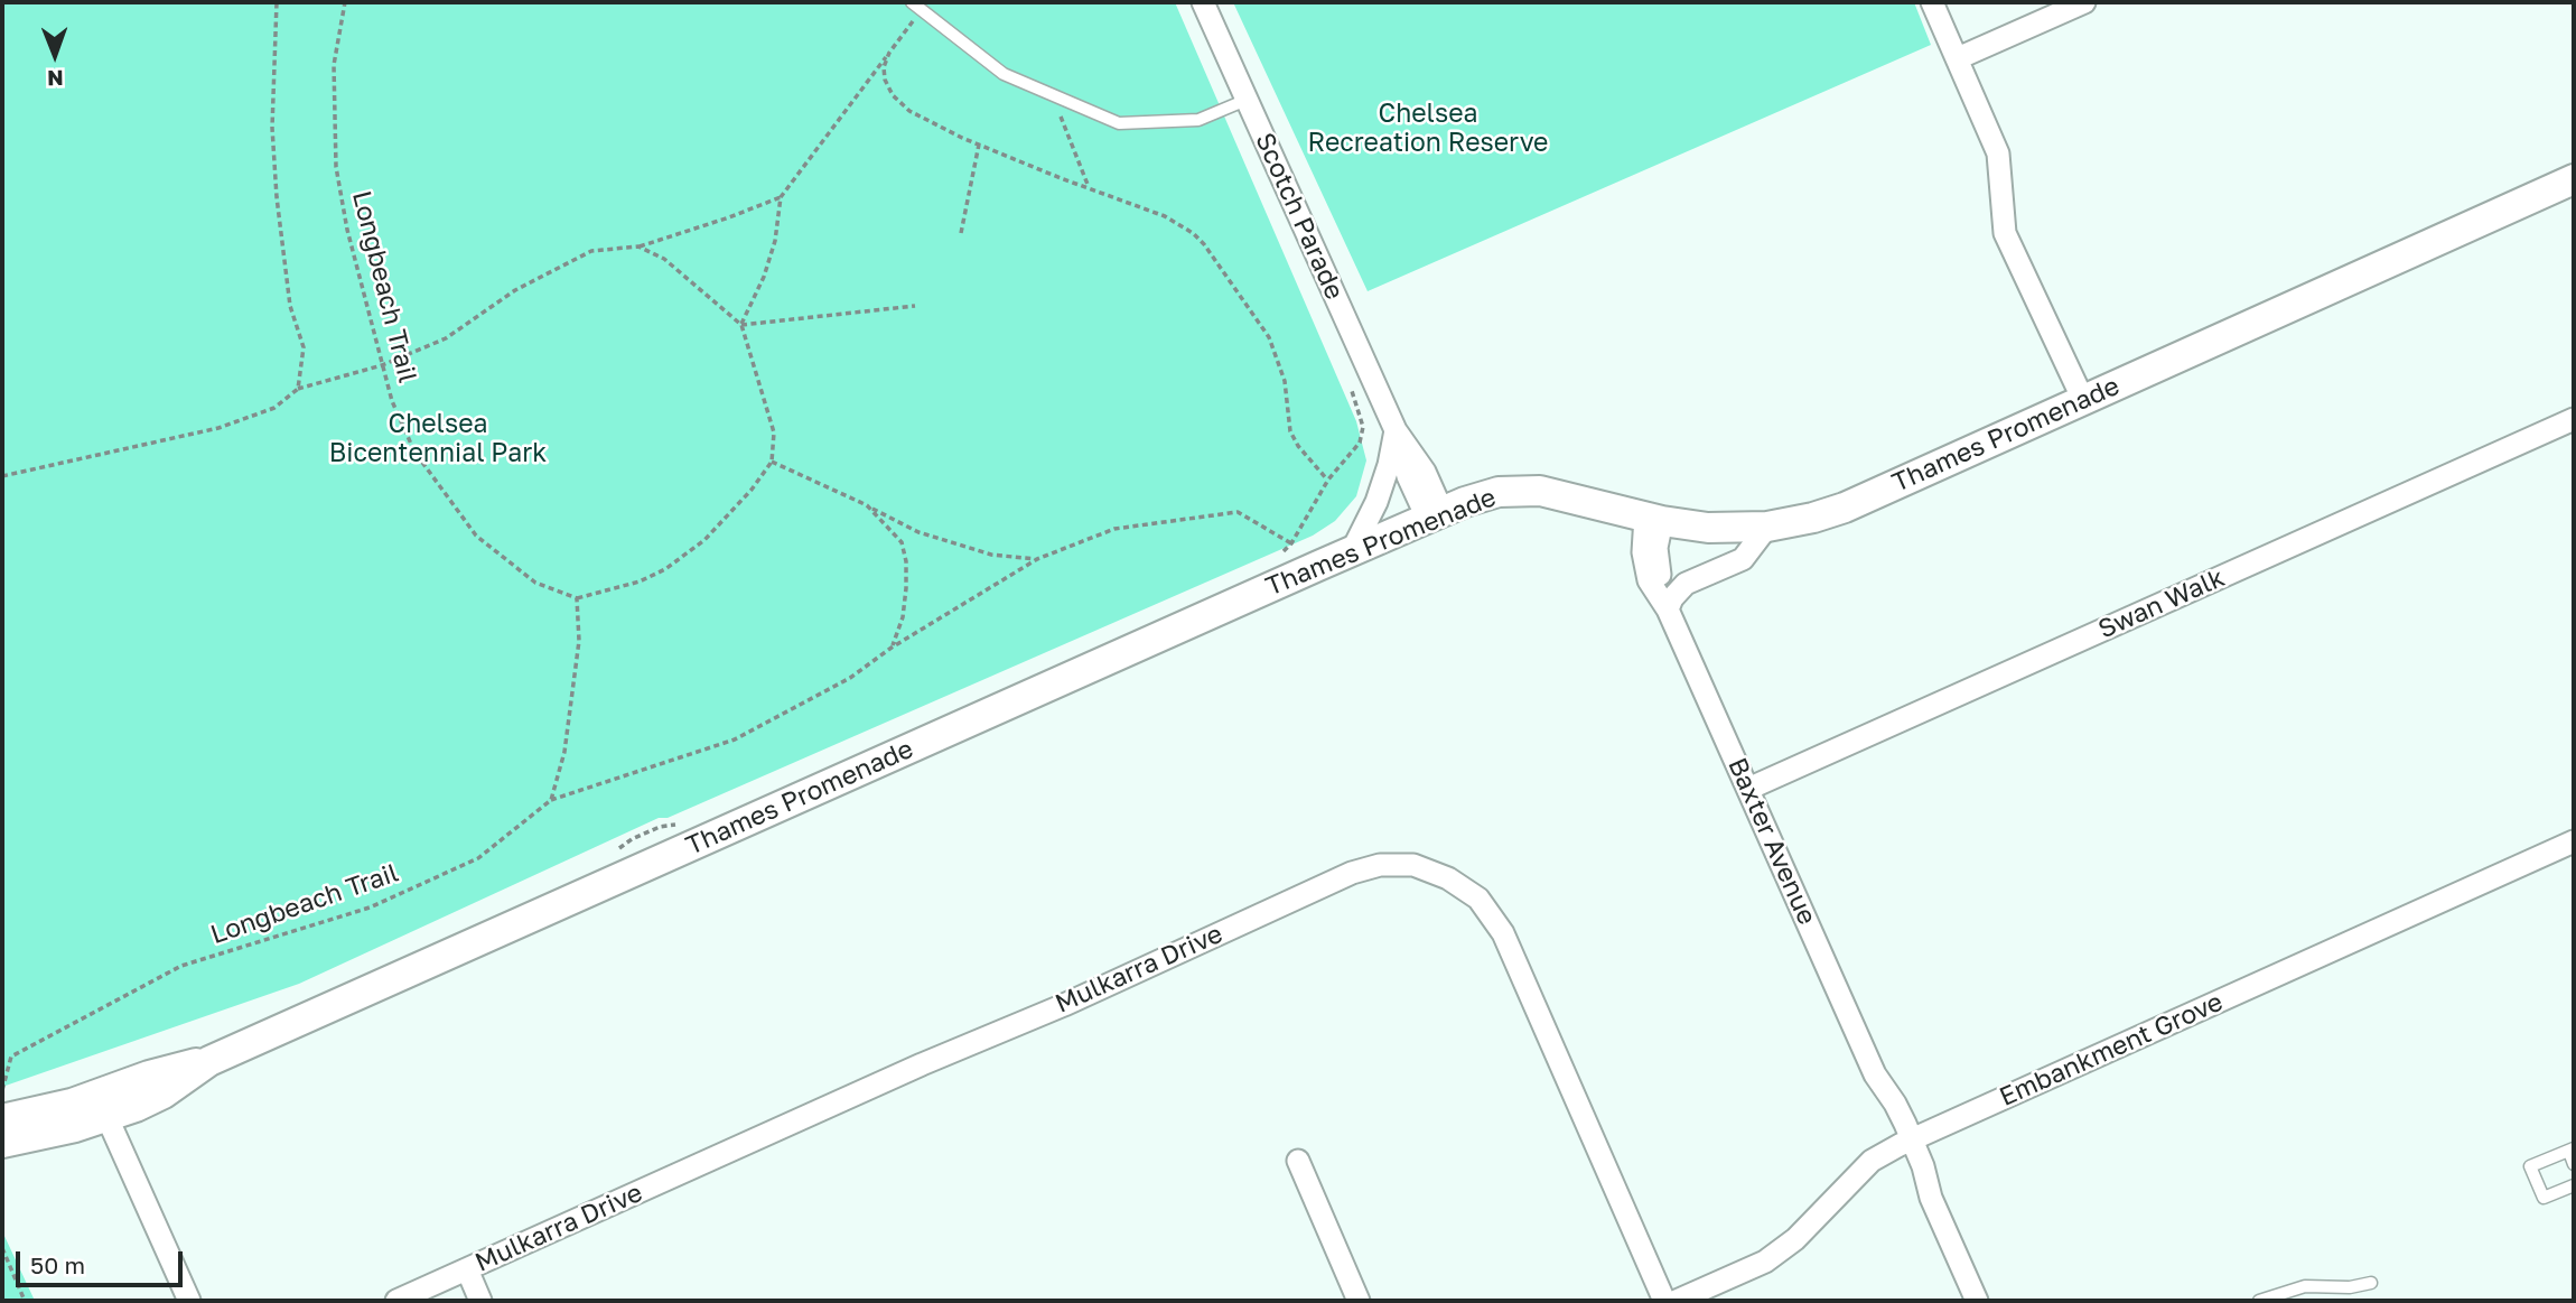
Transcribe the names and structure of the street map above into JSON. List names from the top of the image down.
{
  "streets": {
    "main road": ["Thames Promenade"],
    "street": [
      "Scotch Parade",
      "Swan Walk",
      "Baxter Avenue",
      "Mulkarra Drive",
      "Embankment Grove"
    ],
    "path": ["Longbeach Trail"]
  },
  "crossings": [
    ["Scotch Parade", "Thames Promenade"],
    ["Thames Promenade", "Baxter Avenue"],
    ["Swan Walk", "Baxter Avenue"],
    ["Baxter Avenue", "Embankment Grove"]
  ],
  "parks": ["Chelsea Recreation Reserve", "Chelsea Bicentennial Park"],
  "scale_bar": "50 m",
  "north": "bottom"
}
